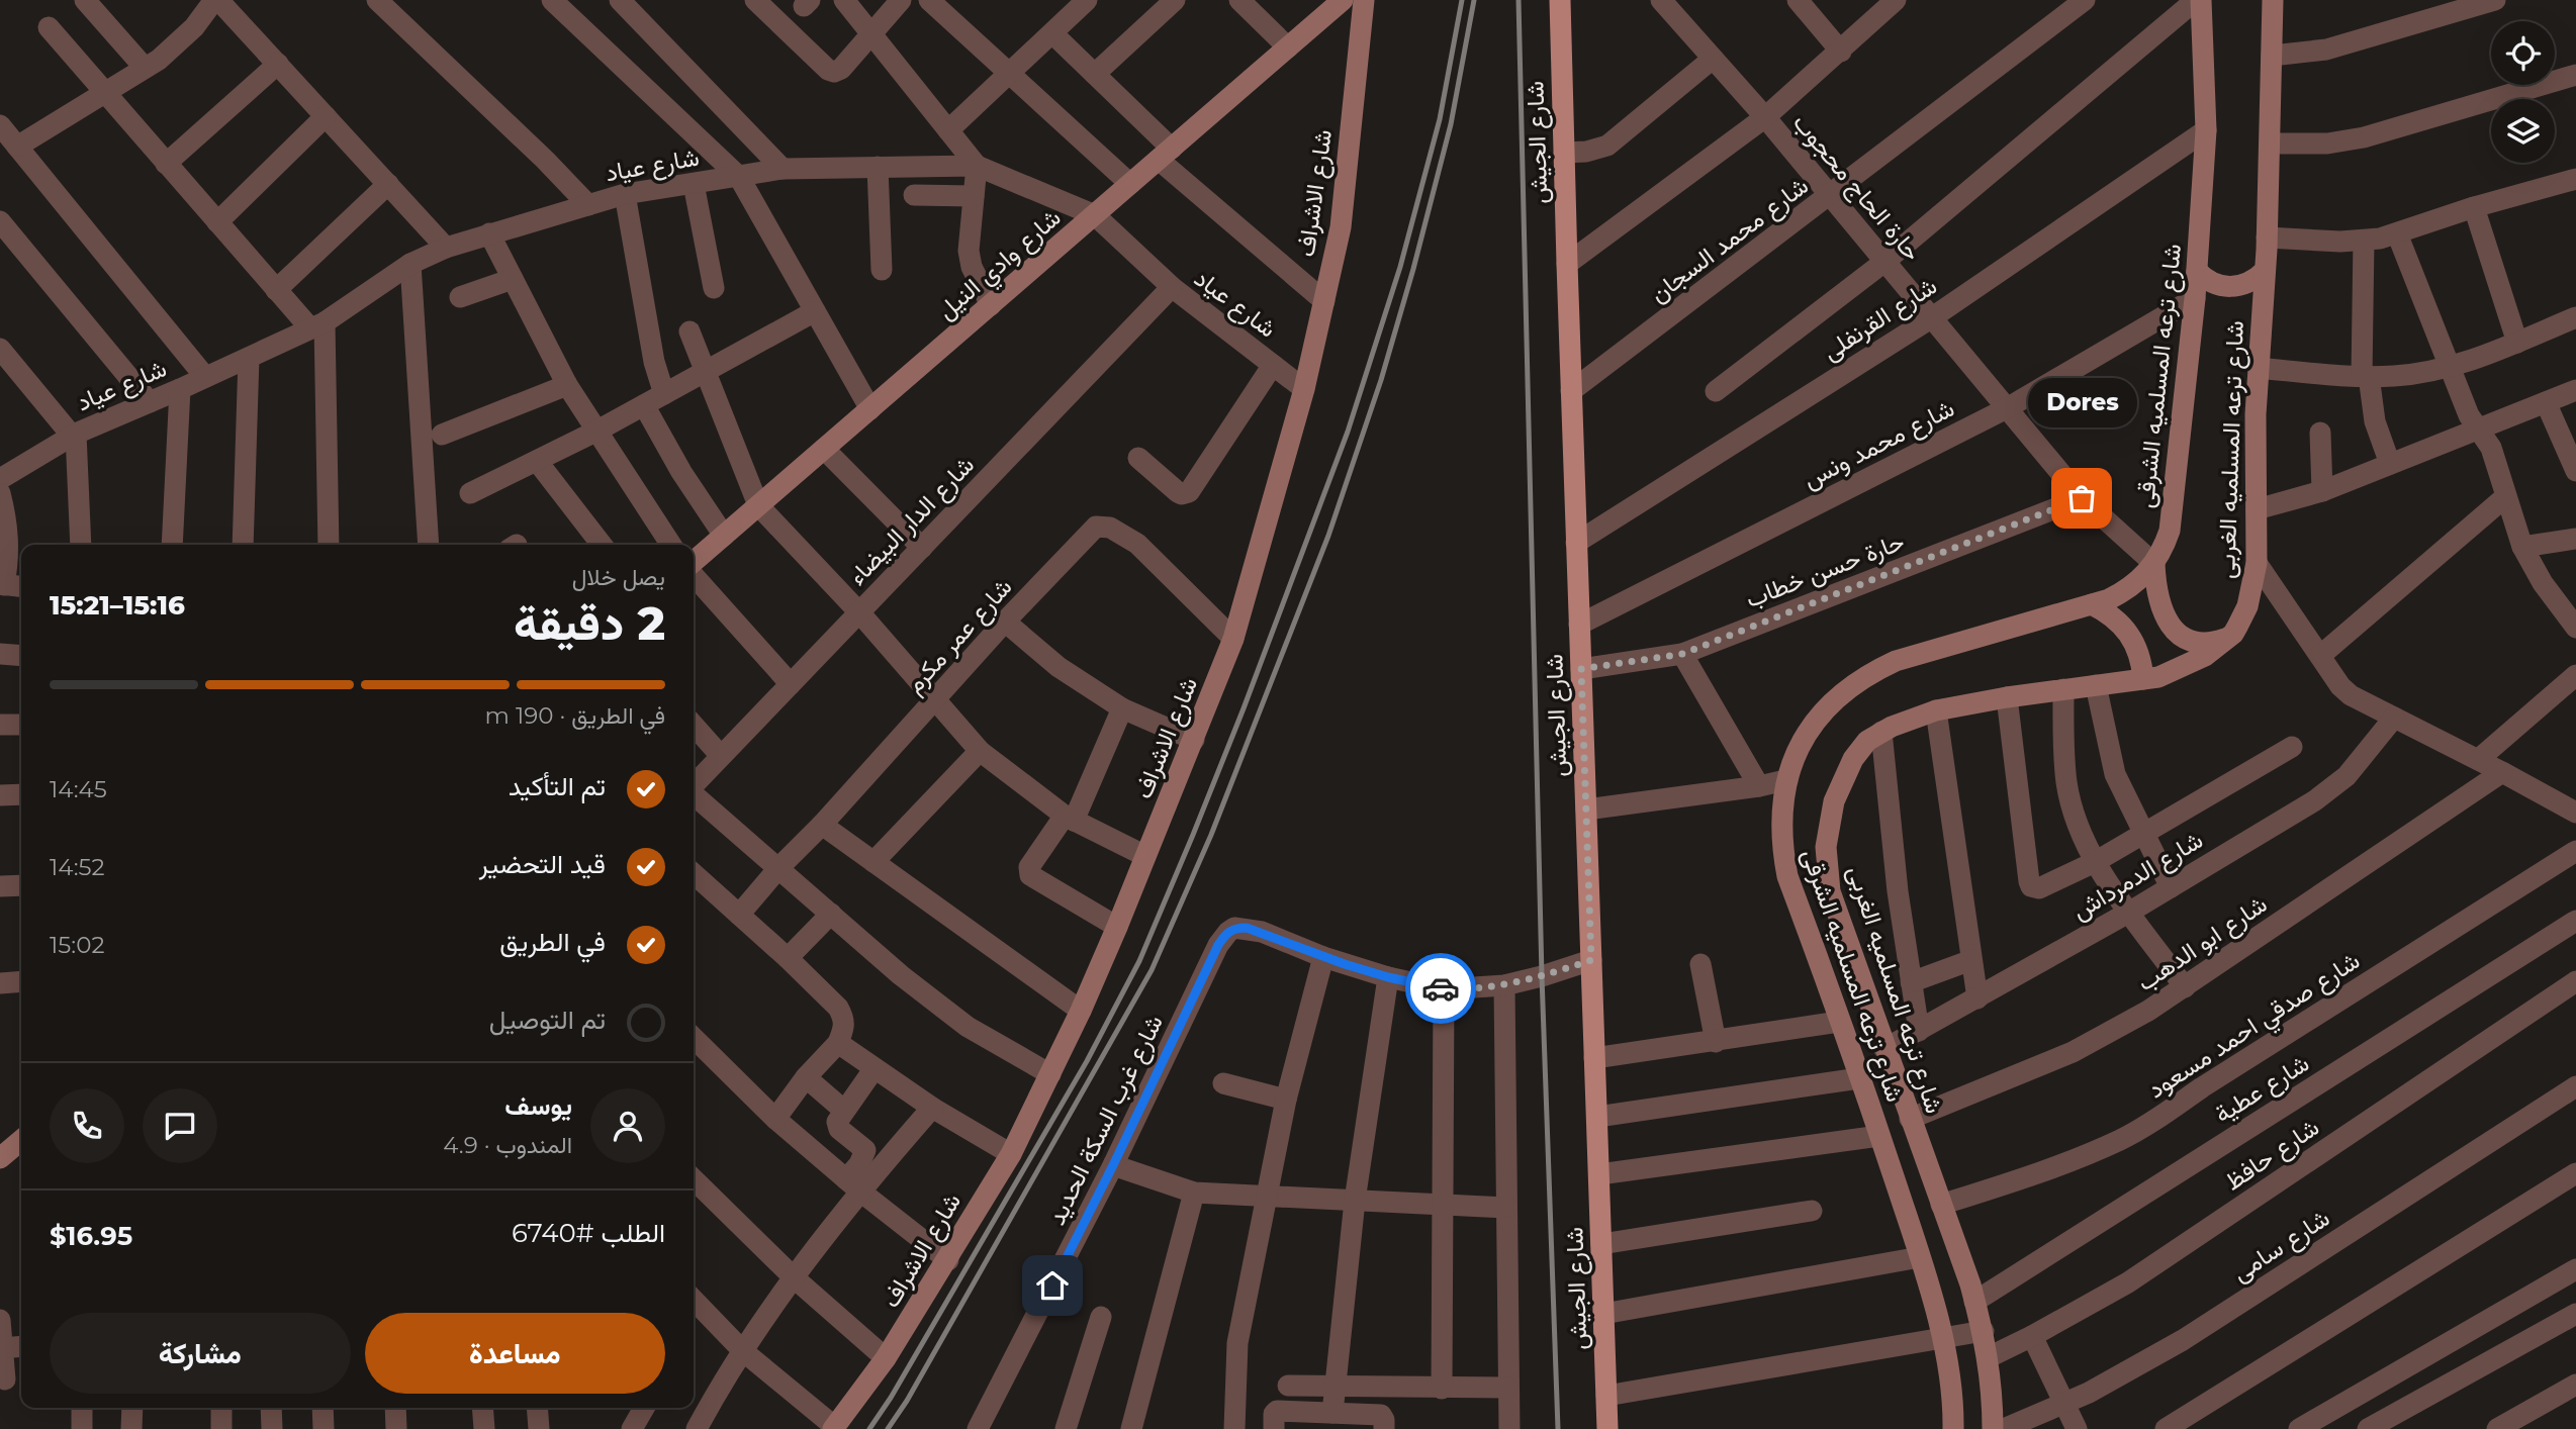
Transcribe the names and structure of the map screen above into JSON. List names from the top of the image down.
{
  "streets": {
    "main road": ["شارع الجيش"],
    "street": [
      "شارع عياد",
      "حارة الحاج محجوب",
      "شارع الاشراف",
      "شارع محمد السجان",
      "شارع وادي النيل",
      "شارع القرنفلى",
      "شارع ترعه المسلميه الشرقى",
      "شارع محمد ونس",
      "شارع ترعه المسلميه الغربى",
      "شارع الدار البيضاء",
      "حارة حسن خطاب",
      "شارع عمر مكرم",
      "شارع الدمرداش",
      "شارع ابو الدهب",
      "شارع صدقي احمد مسعود",
      "شارع عطية",
      "شارع غرب السكة الحديد",
      "شارع حافظ",
      "شارع سامى"
    ]
  },
  "crossings": [
    ["شارع الجيش", "شارع محمد السجان"],
    ["شارع الجيش", "شارع القرنفلى"],
    ["شارع الجيش", "شارع محمد ونس"],
    ["شارع الجيش", "حارة حسن خطاب"],
    ["شارع عياد", "شارع الاشراف"],
    ["شارع عياد", "شارع وادي النيل"],
    ["شارع عياد", "شارع الدار البيضاء"],
    ["حارة الحاج محجوب", "شارع محمد السجان"],
    ["حارة الحاج محجوب", "شارع القرنفلى"],
    ["حارة الحاج محجوب", "شارع ترعه المسلميه الشرقى"],
    ["حارة الحاج محجوب", "شارع محمد ونس"],
    ["حارة الحاج محجوب", "حارة حسن خطاب"],
    ["شارع الاشراف", "شارع عمر مكرم"],
    ["شارع القرنفلى", "شارع ترعه المسلميه الشرقى"],
    ["شارع ترعه المسلميه الشرقى", "شارع محمد ونس"],
    ["شارع ترعه المسلميه الغربى", "شارع الدمرداش"],
    ["شارع ترعه المسلميه الغربى", "شارع ابو الدهب"],
    ["شارع ترعه المسلميه الغربى", "شارع صدقي احمد مسعود"],
    ["شارع ترعه المسلميه الغربى", "شارع عطية"],
    ["شارع ترعه المسلميه الغربى", "شارع حافظ"]
  ],
  "places": ["Dores"],
  "page": {
    "bubble": "Dores",
    "heading": ["2 دقيقة", "يصل خلال", "15:16–15:21"],
    "panel": [
      "يوسف",
      "المندوب · 4.9",
      "الطلب #6740",
      "$16.95"
    ],
    "bar": "في الطريق · 190 m",
    "list": [
      ["تم التأكيد", "14:45"],
      ["قيد التحضير", "14:52"],
      ["في الطريق", "15:02"],
      "تم التوصيل"
    ],
    "buttons": ["مساعدة", "مشاركة"]
  }
}
